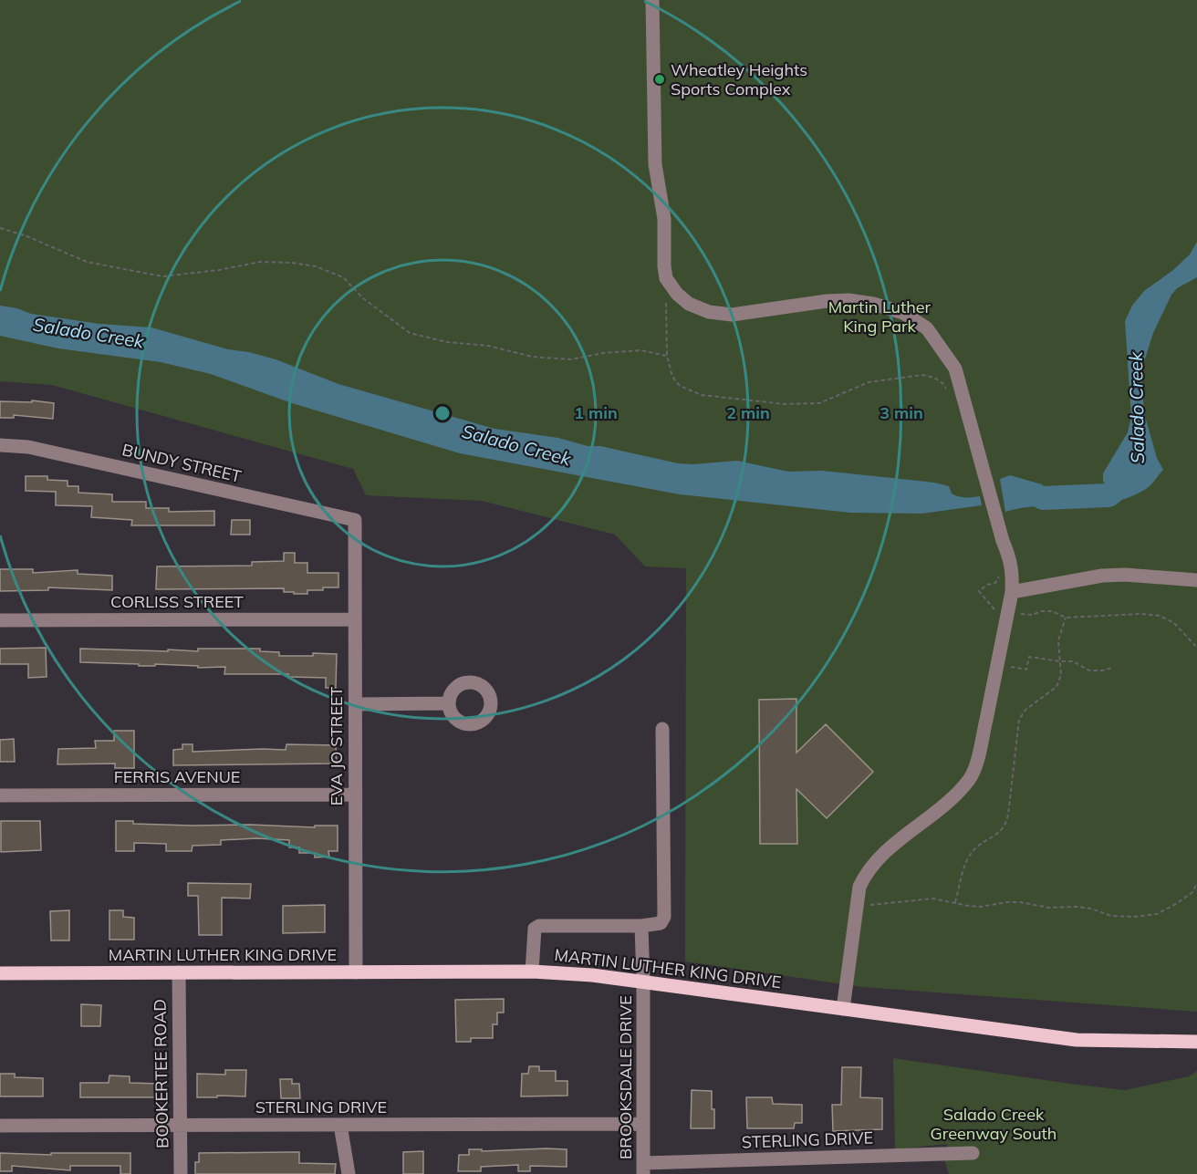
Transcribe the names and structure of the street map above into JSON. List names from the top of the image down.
{
  "streets": {
    "main road": ["MARTIN LUTHER KING DRIVE"],
    "street": [
      "BUNDY STREET",
      "CORLISS STREET",
      "EVA JO STREET",
      "FERRIS AVENUE",
      "BOOKERTEE ROAD",
      "BROOKSDALE DRIVE",
      "STERLING DRIVE"
    ]
  },
  "crossings": [
    ["BUNDY STREET", "EVA JO STREET"],
    ["CORLISS STREET", "EVA JO STREET"],
    ["EVA JO STREET", "FERRIS AVENUE"],
    ["EVA JO STREET", "MARTIN LUTHER KING DRIVE"],
    ["MARTIN LUTHER KING DRIVE", "BOOKERTEE ROAD"],
    ["MARTIN LUTHER KING DRIVE", "BROOKSDALE DRIVE"],
    ["BOOKERTEE ROAD", "STERLING DRIVE"],
    ["BROOKSDALE DRIVE", "STERLING DRIVE"]
  ],
  "water": ["Salado Creek"],
  "parks": ["Martin Luther King Park", "Salado Creek Greenway South"],
  "places": ["Wheatley Heights Sports Complex"],
  "rings": ["1 min", "2 min", "3 min"]
}
